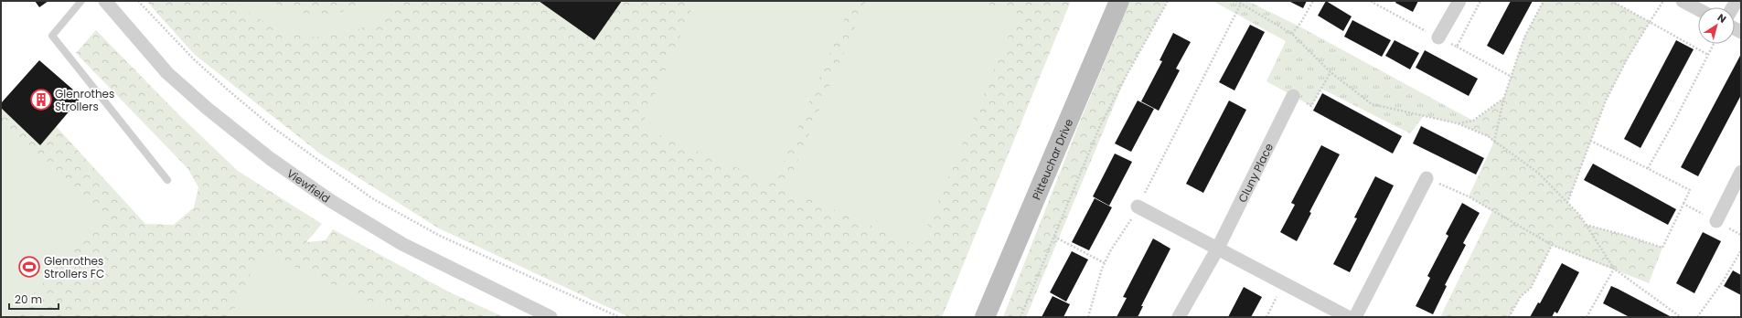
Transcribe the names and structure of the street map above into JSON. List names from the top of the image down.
{
  "streets": {
    "street": ["Pitteuchar Drive", "Cluny Place", "Viewfield"]
  },
  "places": {
    "building": ["Glenrothes Strollers"],
    "sports": ["Glenrothes Strollers FC"]
  },
  "scale_bar": "20 m",
  "north": "top right"
}
